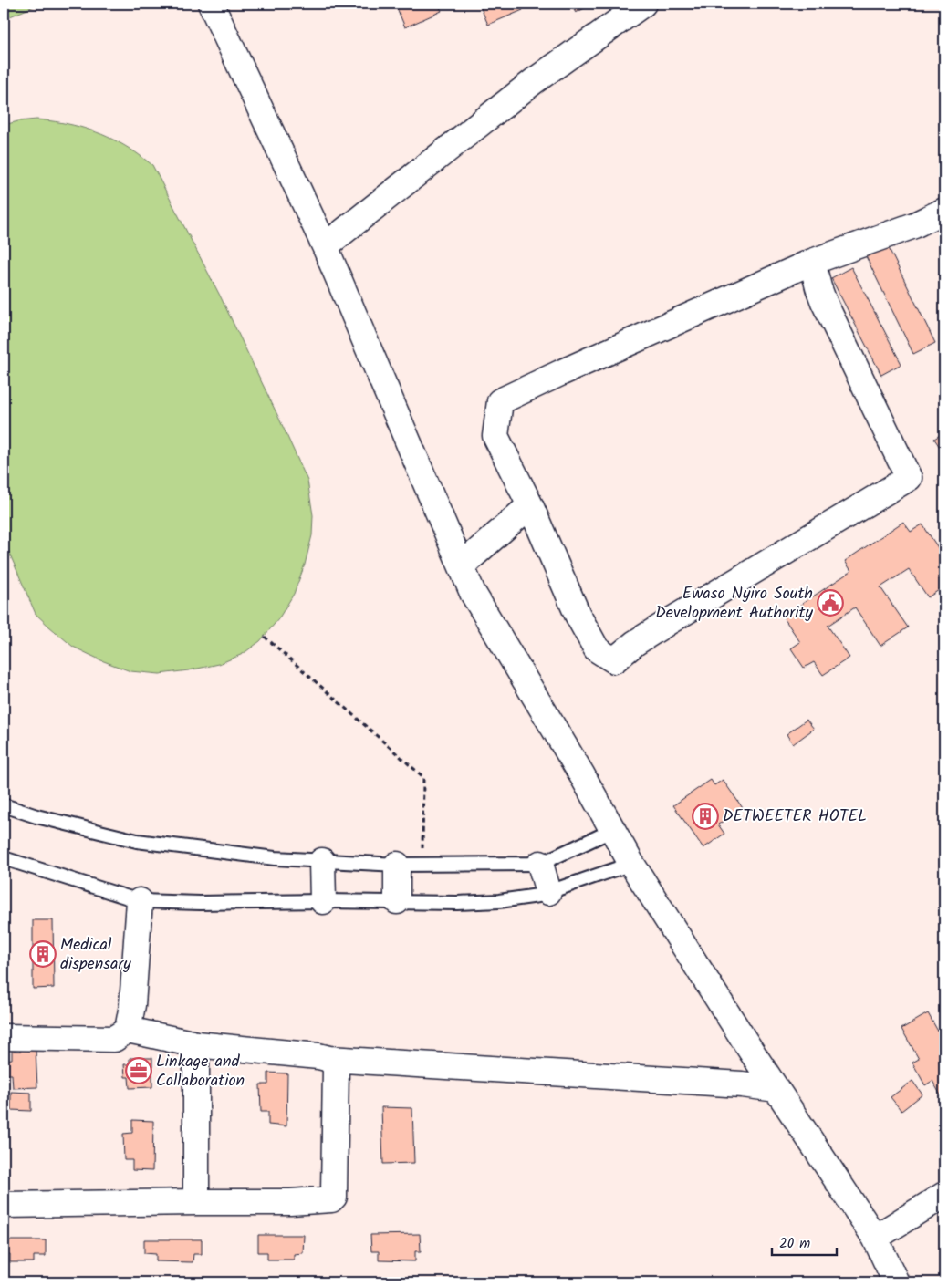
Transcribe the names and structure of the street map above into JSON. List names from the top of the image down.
{
  "places": {
    "public building": ["Ewaso Nyiro South Development Authority"],
    "building": ["DETWEETER HOTEL", "Medical dispensary"],
    "office": ["Linkage and Collaboration"]
  },
  "scale_bar": "20 m"
}
